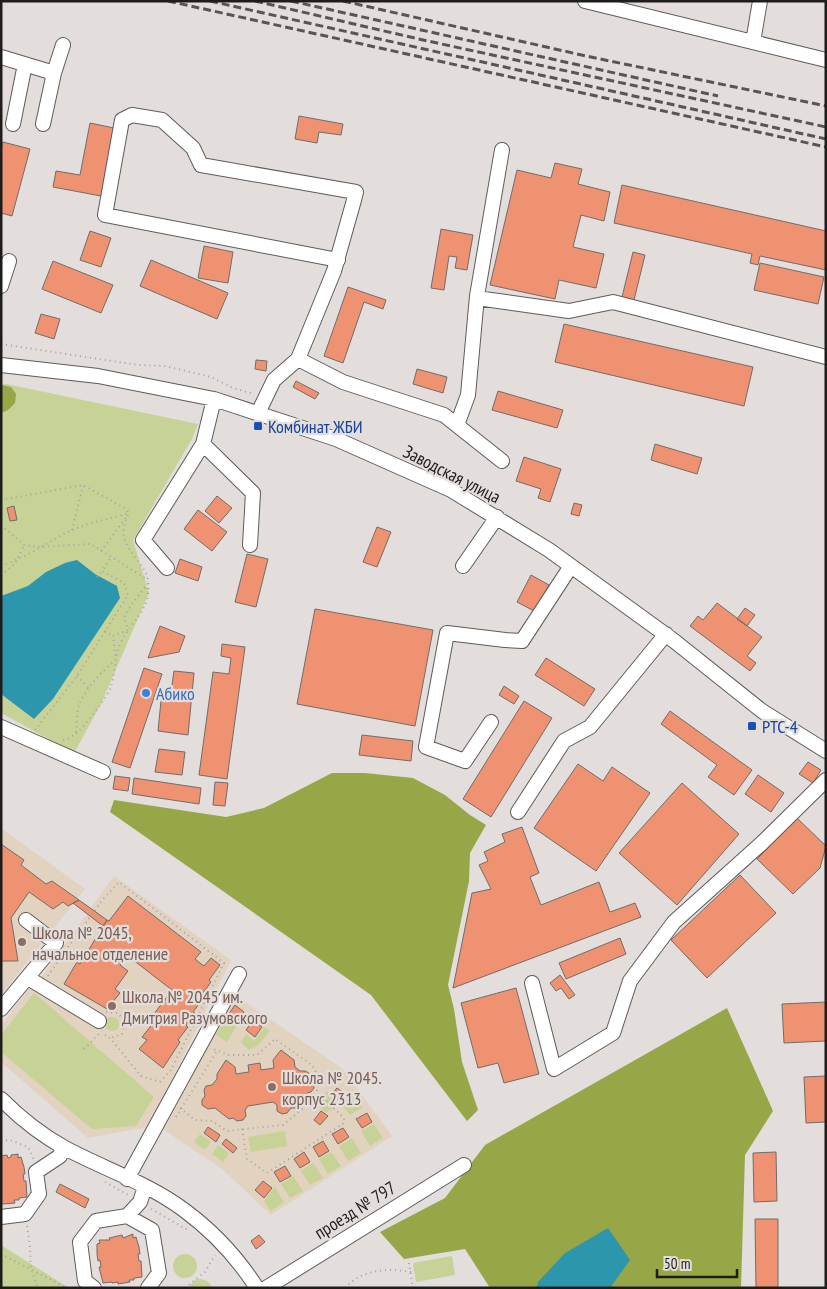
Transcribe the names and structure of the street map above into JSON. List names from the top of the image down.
{
  "streets": {
    "street": ["Заводская улица", "проезд № 797"]
  },
  "places": {
    "transit": ["Комбинат ЖБИ", "РТС-4"],
    "other": [
      "Абико",
      "Школа № 2045, начальное отделение",
      "Школа № 2045 им. Дмитрия Разумовского",
      "Школа № 2045. корпус 2313"
    ]
  },
  "scale_bar": "50 m"
}
